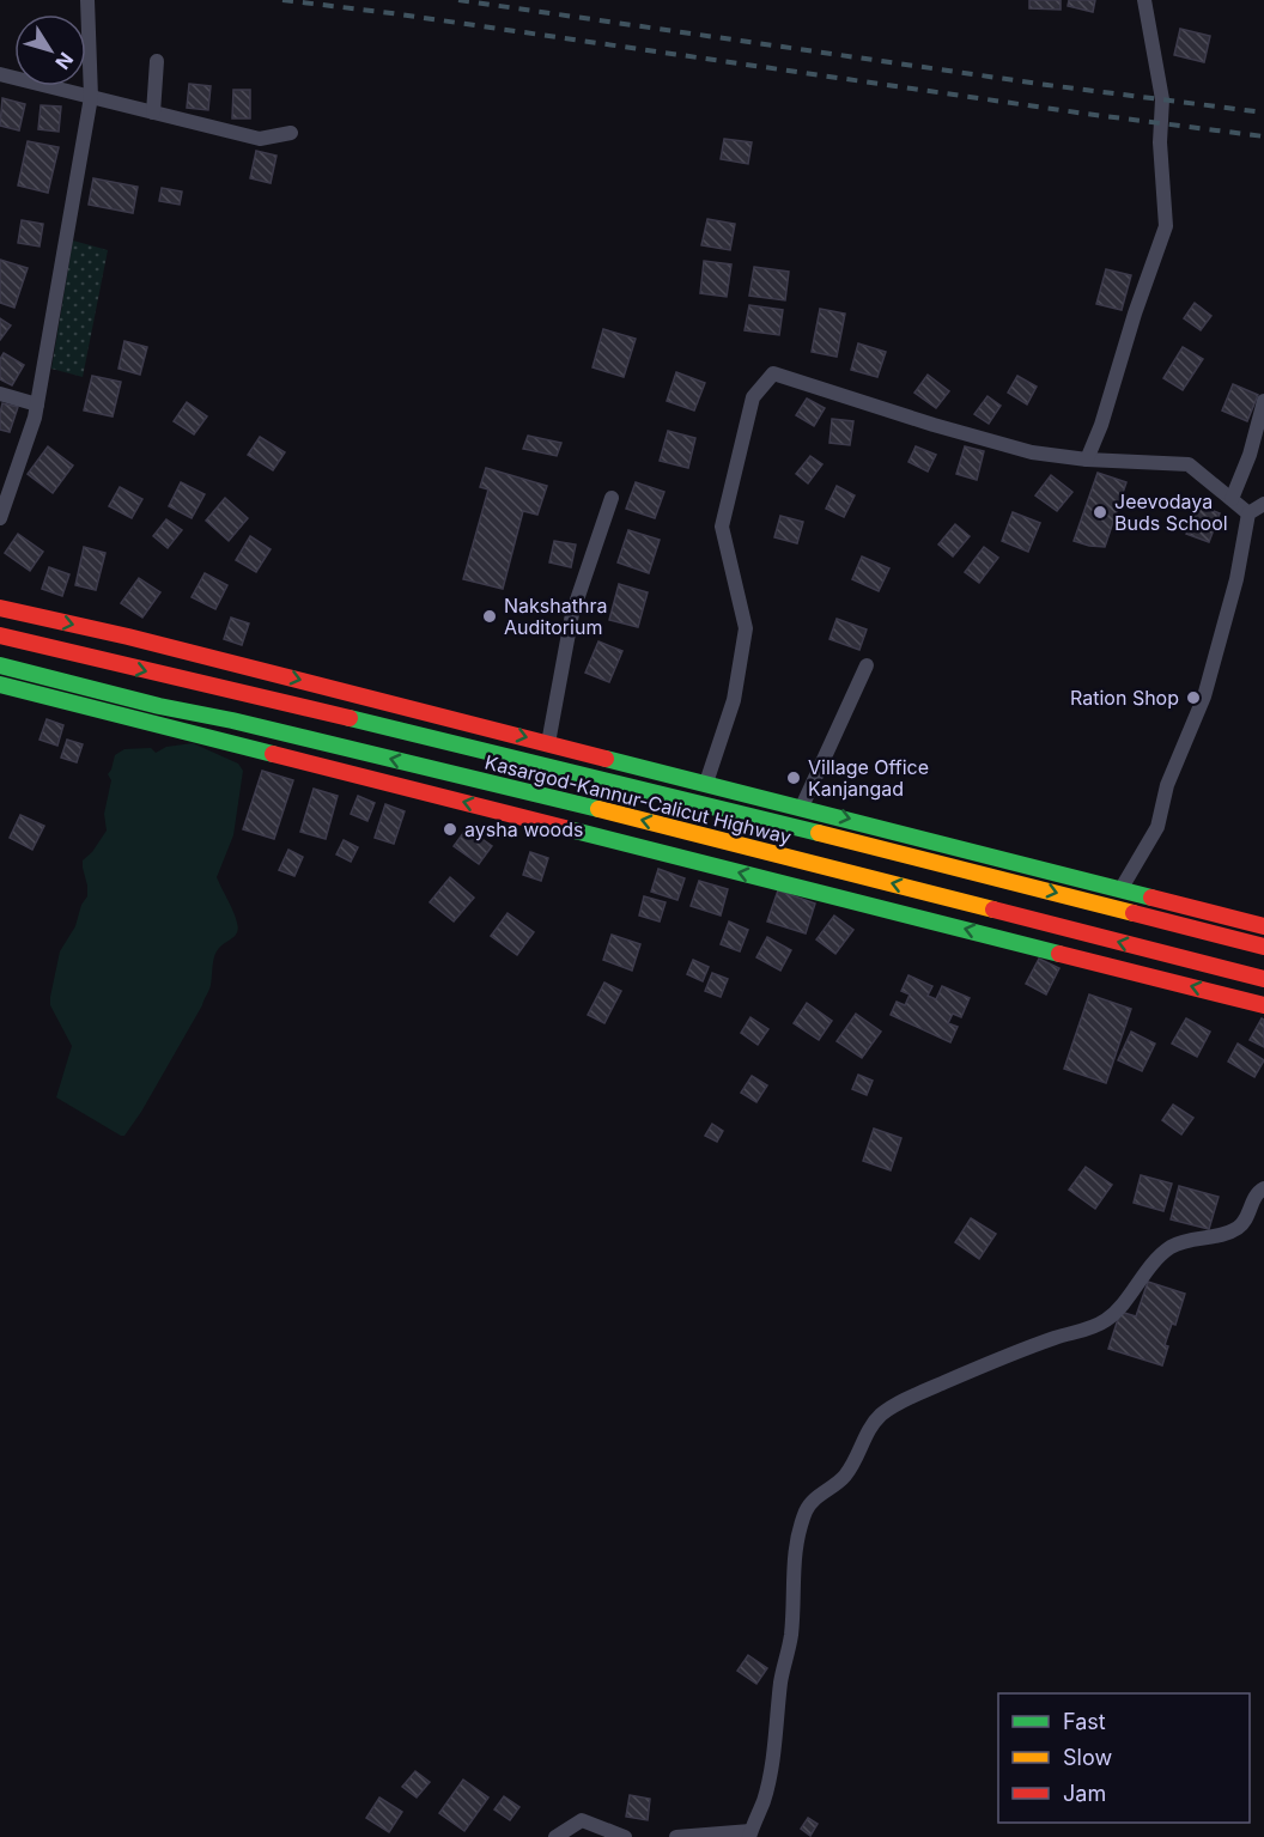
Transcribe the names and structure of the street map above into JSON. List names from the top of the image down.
{
  "streets": {
    "main road": ["Kasargod-Kannur-Calicut Highway"]
  },
  "places": [
    "Jeevodaya Buds School",
    "Nakshathra Auditorium",
    "Ration Shop",
    "Village Office Kanjangad",
    "aysha woods"
  ],
  "legend": ["Fast", "Slow", "Jam"],
  "north": "bottom right"
}
